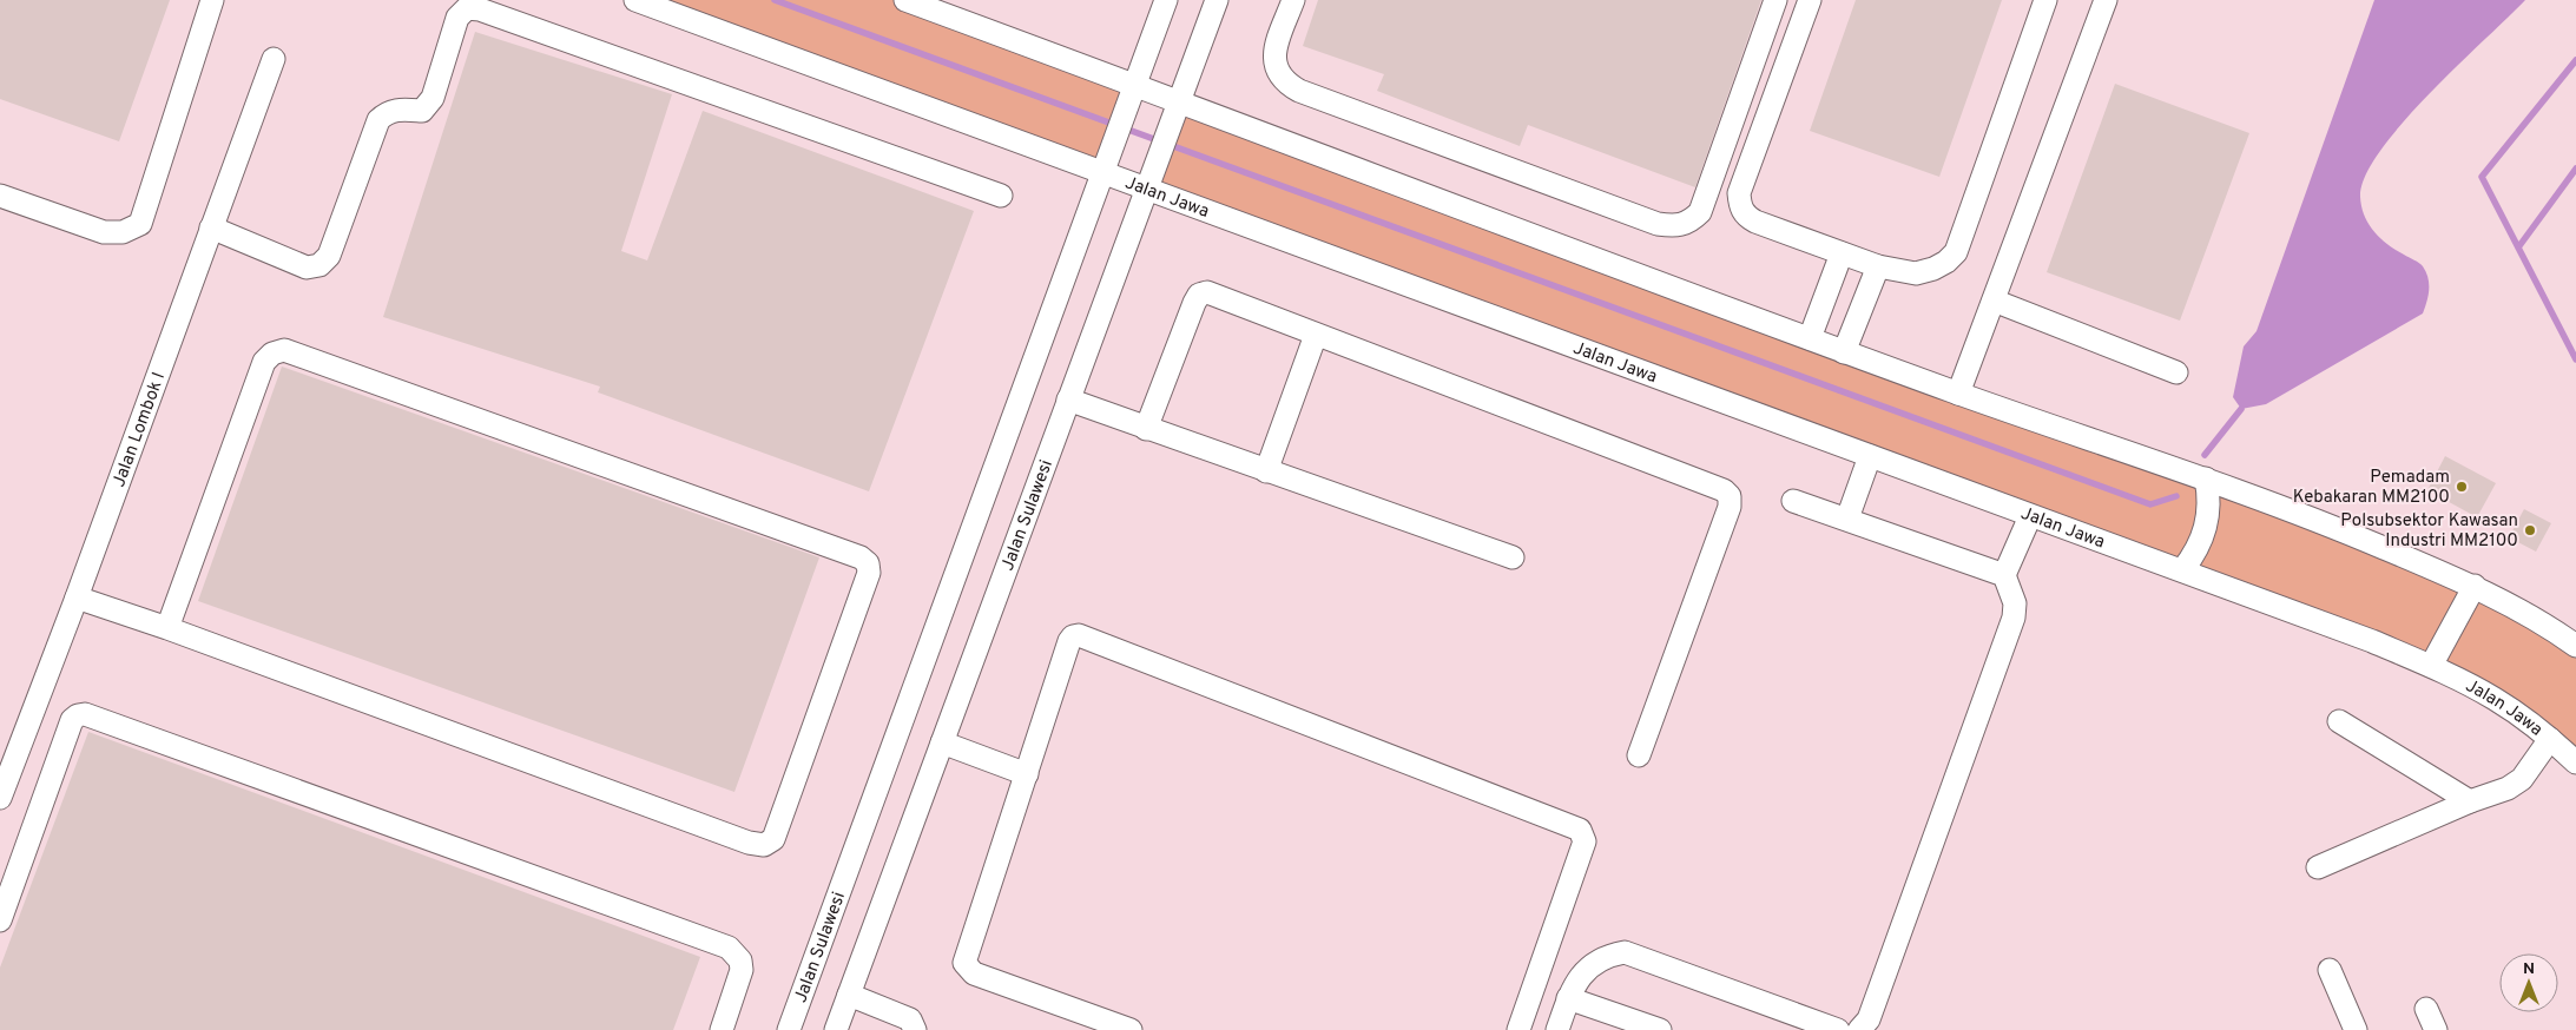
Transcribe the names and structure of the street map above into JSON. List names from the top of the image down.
{
  "streets": {
    "street": ["Jalan Jawa", "Jalan Lombok I", "Jalan Sulawesi"]
  },
  "crossings": [
    ["Jalan Jawa", "Jalan Sulawesi"]
  ],
  "places": ["Pemadam Kebakaran MM2100", "Polsubsektor Kawasan Industri MM2100"],
  "north": "top"
}
